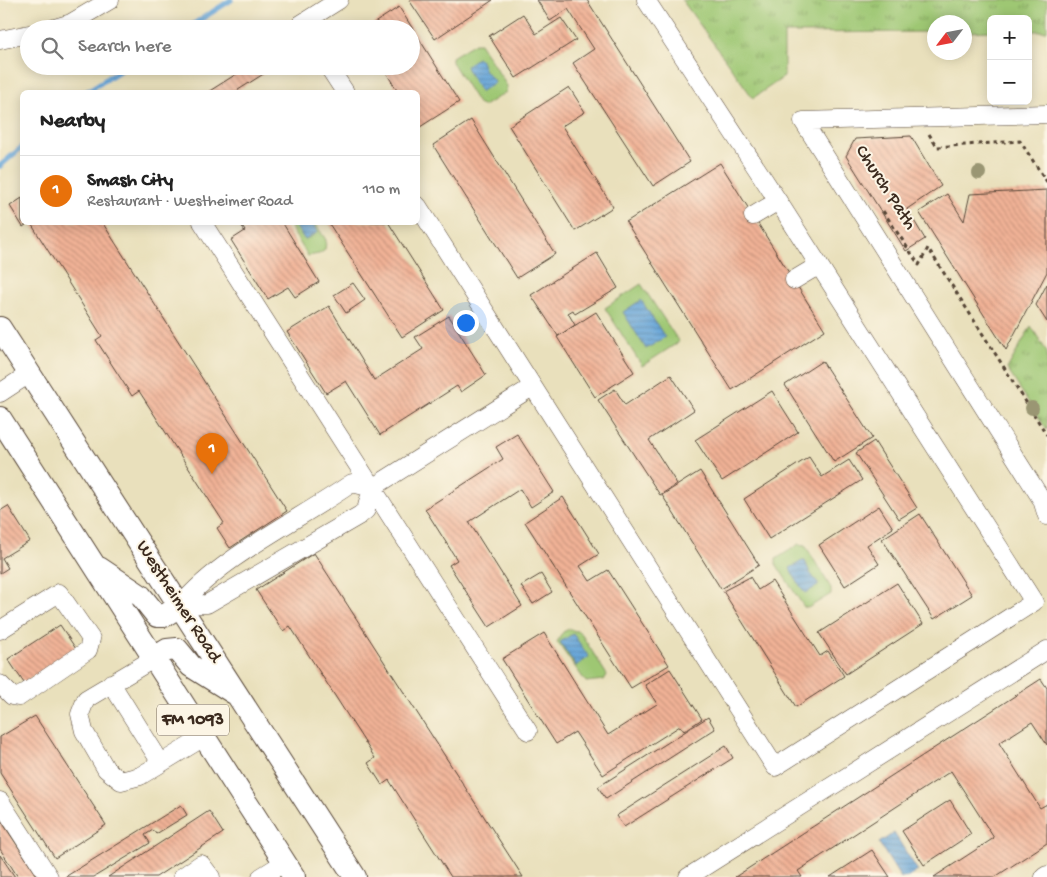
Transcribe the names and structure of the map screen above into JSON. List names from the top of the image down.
{
  "streets": {
    "main road": ["Westheimer Road", "FM 1093"],
    "path": ["Church Path"]
  },
  "north": "bottom left",
  "page": {
    "map_buttons": ["+", "−"],
    "search": "Search here",
    "heading": "Nearby",
    "list": [
      {
        "mark": "1",
        "name": "Smash City",
        "note": "Restaurant · Westheimer Road",
        "value": "110 m"
      }
    ],
    "pins": "1"
  }
}
